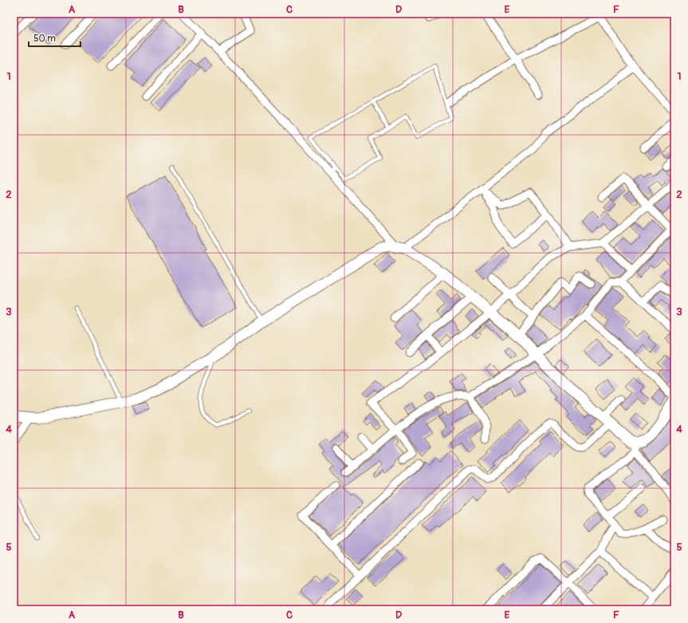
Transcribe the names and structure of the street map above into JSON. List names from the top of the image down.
{
  "scale_bar": "50 m",
  "grid": {
    "columns": [
      "A",
      "B",
      "C",
      "D",
      "E",
      "F"
    ],
    "rows": [
      "1",
      "2",
      "3",
      "4",
      "5"
    ]
  }
}
